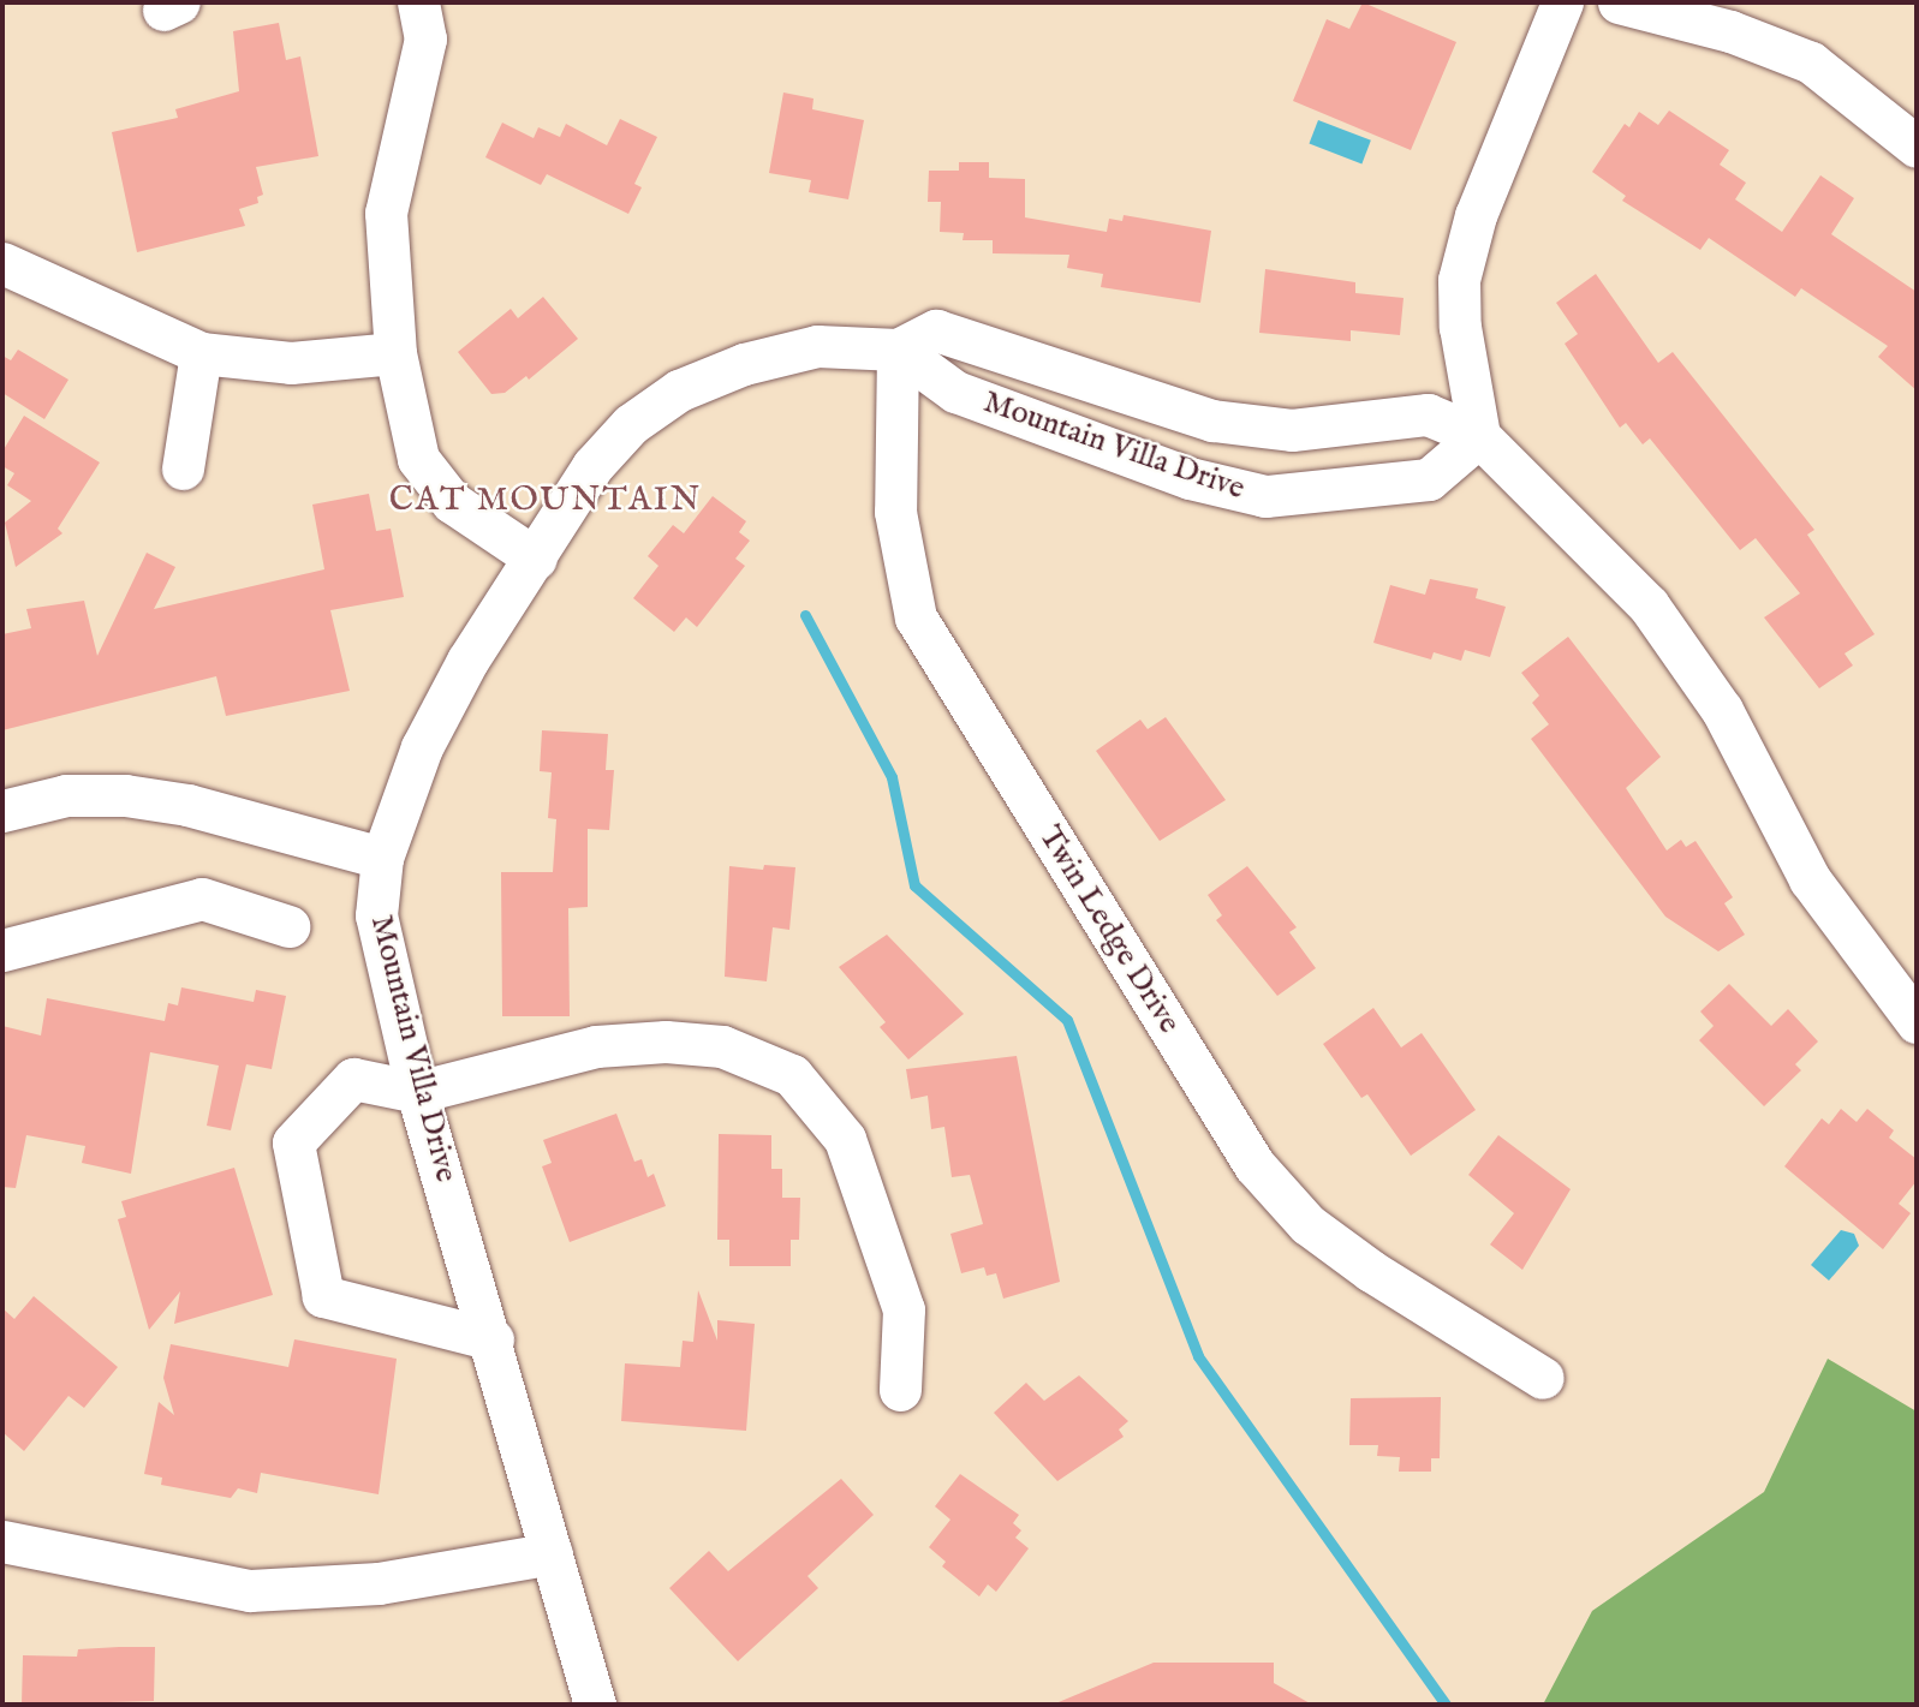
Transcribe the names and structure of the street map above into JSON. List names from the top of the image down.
{
  "streets": {
    "street": ["Mountain Villa Drive", "Twin Ledge Drive"]
  },
  "crossings": [
    ["Mountain Villa Drive", "Twin Ledge Drive"]
  ],
  "districts": ["CAT MOUNTAIN"]
}
